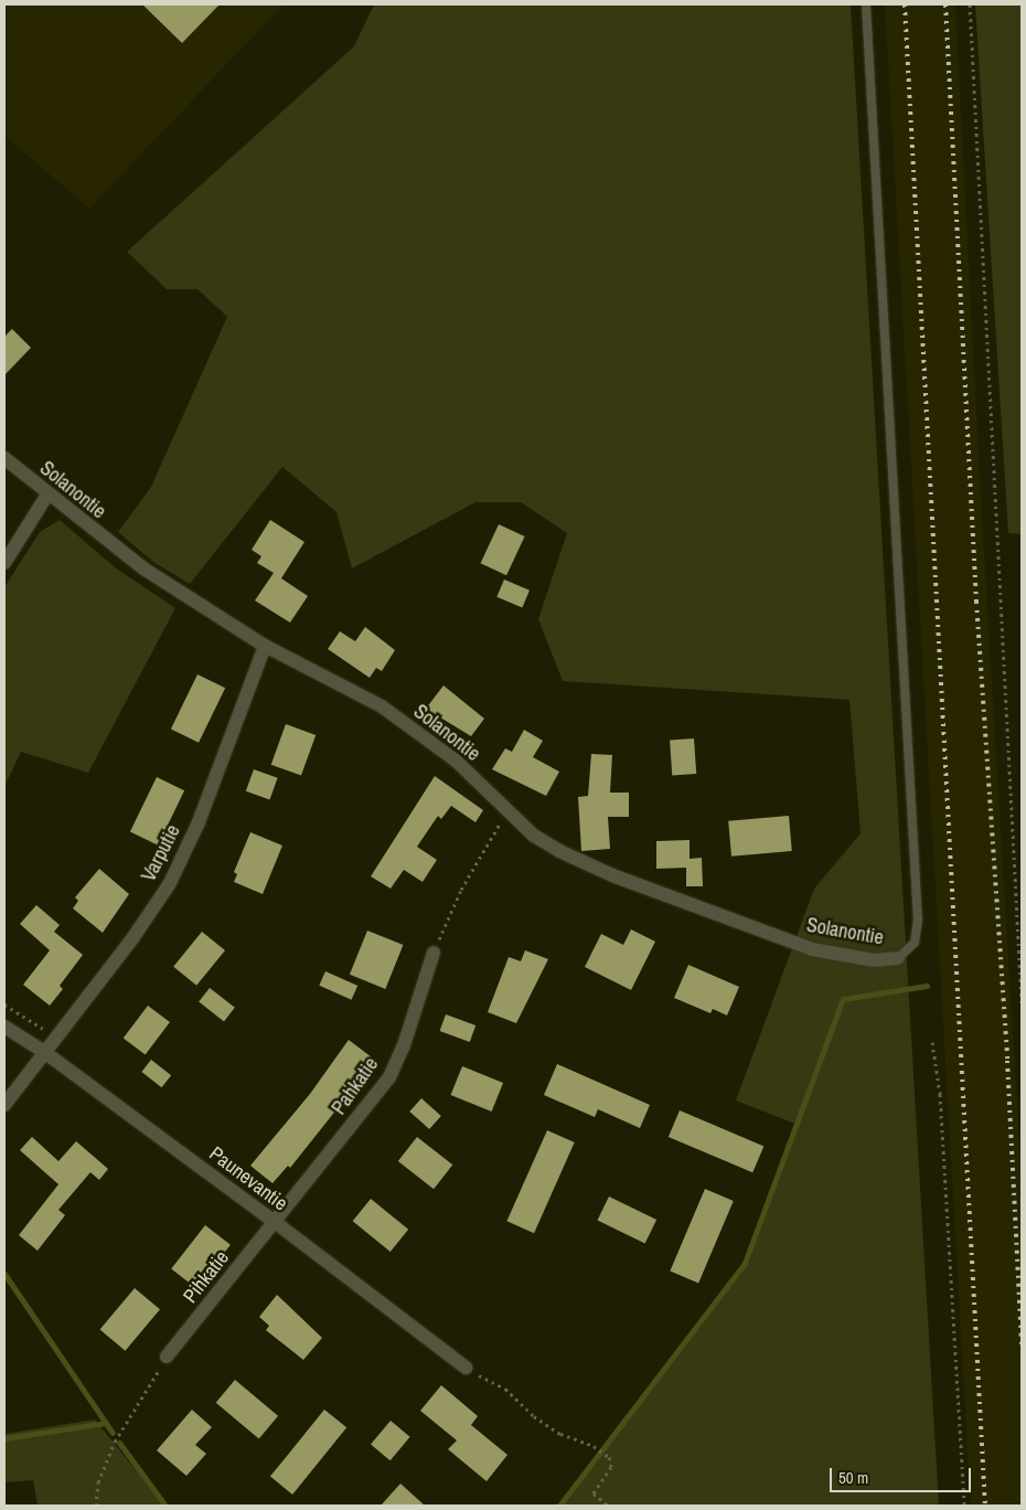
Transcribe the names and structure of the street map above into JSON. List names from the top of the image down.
{
  "streets": {
    "street": [
      "Solanontie",
      "Varputie",
      "Pahkatie",
      "Paunevantie",
      "Pihkatie"
    ]
  },
  "crossings": [
    ["Solanontie", "Varputie"],
    ["Varputie", "Paunevantie"],
    ["Pahkatie", "Paunevantie"],
    ["Pahkatie", "Pihkatie"],
    ["Paunevantie", "Pihkatie"]
  ],
  "scale_bar": "50 m"
}
